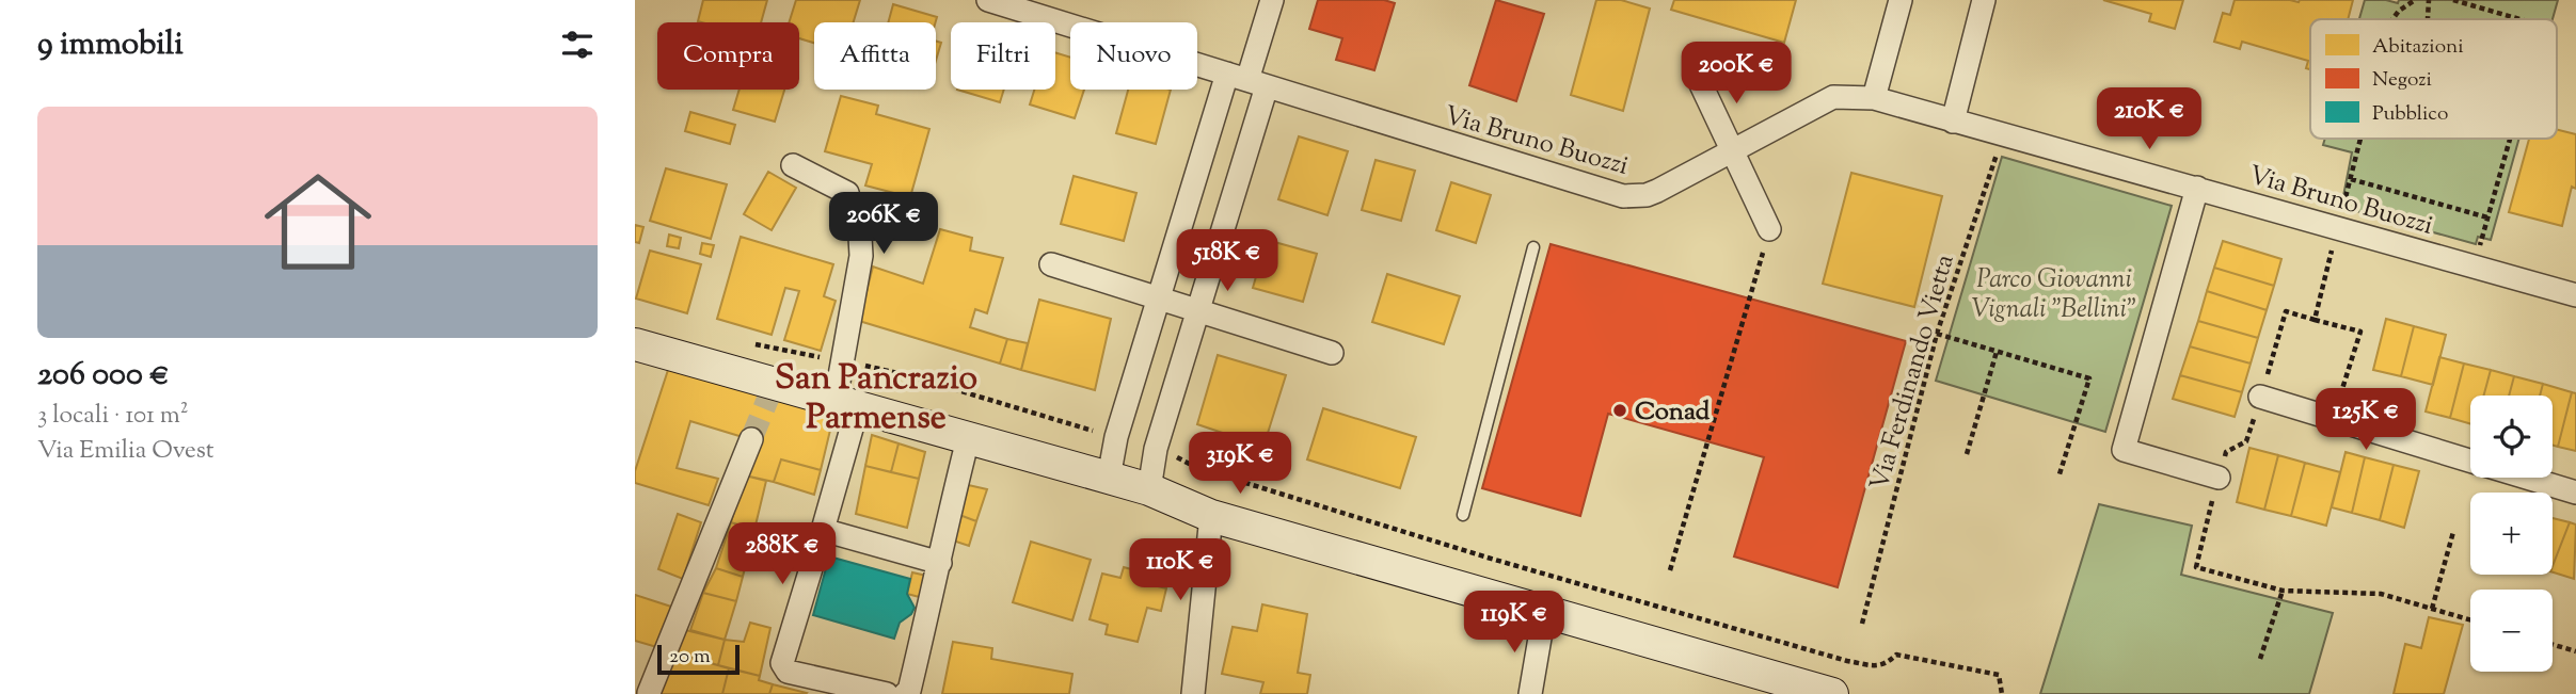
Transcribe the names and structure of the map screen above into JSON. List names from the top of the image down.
{
  "streets": {
    "street": ["Via Bruno Buozzi"],
    "path": ["Via Ferdinando Vietta"]
  },
  "crossings": [
    ["Via Bruno Buozzi", "Via Ferdinando Vietta"]
  ],
  "districts": ["San Pancrazio Parmense"],
  "parks": ["Parco Giovanni Vignali \"Bellini\""],
  "places": ["Conad"],
  "legend": ["Abitazioni", "Negozi", "Pubblico"],
  "scale_bar": "20 m",
  "page": {
    "heading": "9 immobili",
    "chip": [
      "Compra",
      "Affitta",
      "Filtri",
      "Nuovo"
    ],
    "price": [
      "200K €",
      "210K €",
      "206K €",
      "518K €",
      "125K €",
      "319K €",
      "288K €",
      "110K €",
      "119K €"
    ],
    "list": [
      {
        "name": "206 000 €",
        "note": "3 locali · 101 m² · Via Emilia Ovest"
      }
    ],
    "map_buttons": ["+", "−"],
    "scale": "20 m"
  }
}
